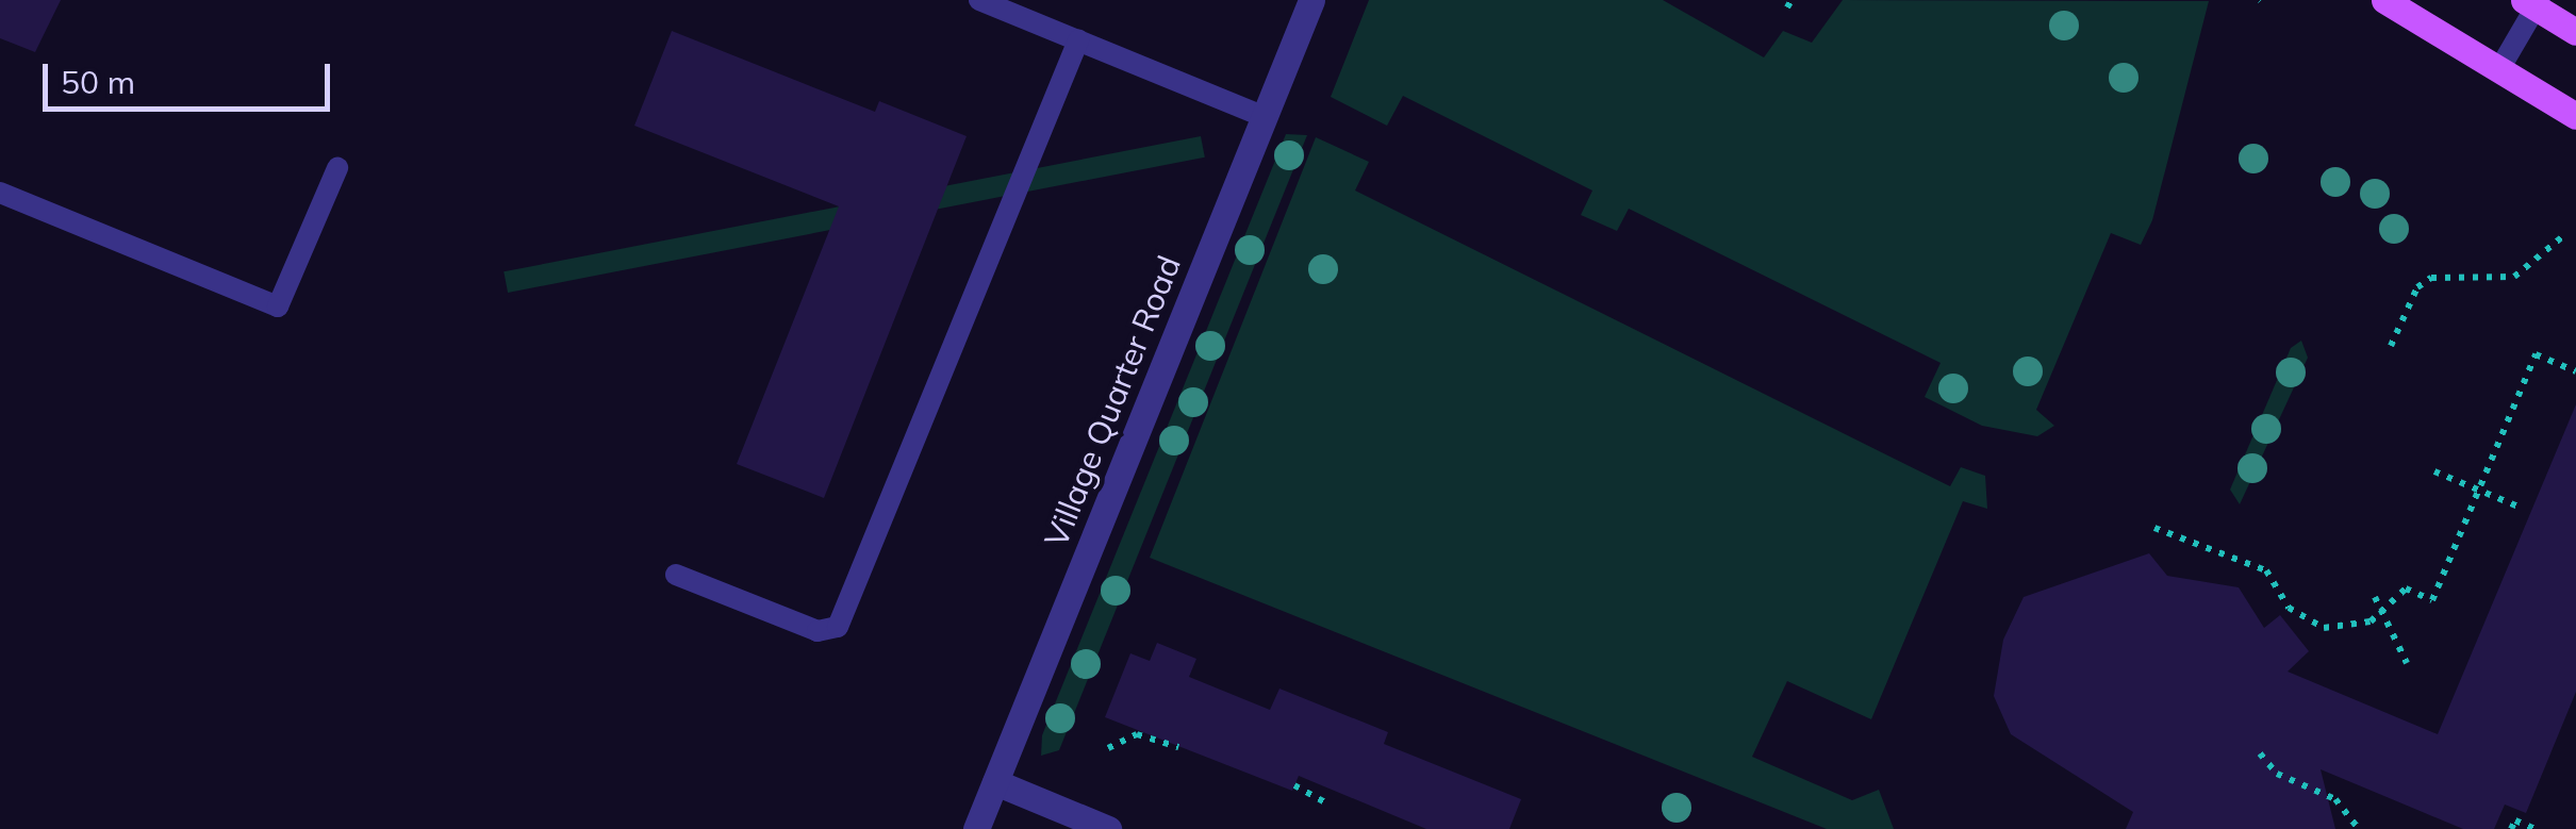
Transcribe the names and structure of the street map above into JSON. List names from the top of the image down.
{
  "streets": {
    "street": ["Village Quarter Road"]
  },
  "scale_bar": "50 m"
}
